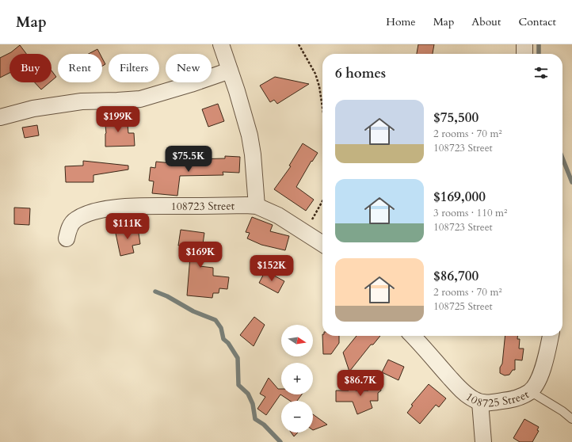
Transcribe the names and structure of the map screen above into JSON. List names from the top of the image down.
{
  "streets": {
    "street": ["108723 Street", "108725 Street"]
  },
  "north": "right",
  "page": {
    "header": "Map",
    "nav": [
      "Home",
      "Map",
      "About",
      "Contact"
    ],
    "chip": [
      "Buy",
      "Rent",
      "Filters",
      "New"
    ],
    "heading": "6 homes",
    "list": [
      {
        "name": "$75,500",
        "note": "2 rooms · 70 m² · 108723 Street"
      },
      {
        "name": "$169,000",
        "note": "3 rooms · 110 m² · 108723 Street"
      },
      {
        "name": "$86,700",
        "note": "2 rooms · 70 m² · 108725 Street"
      }
    ],
    "price": [
      "$199K",
      "$75.5K",
      "$111K",
      "$169K",
      "$152K",
      "$86.7K"
    ],
    "map_buttons": ["+", "−"]
  }
}
